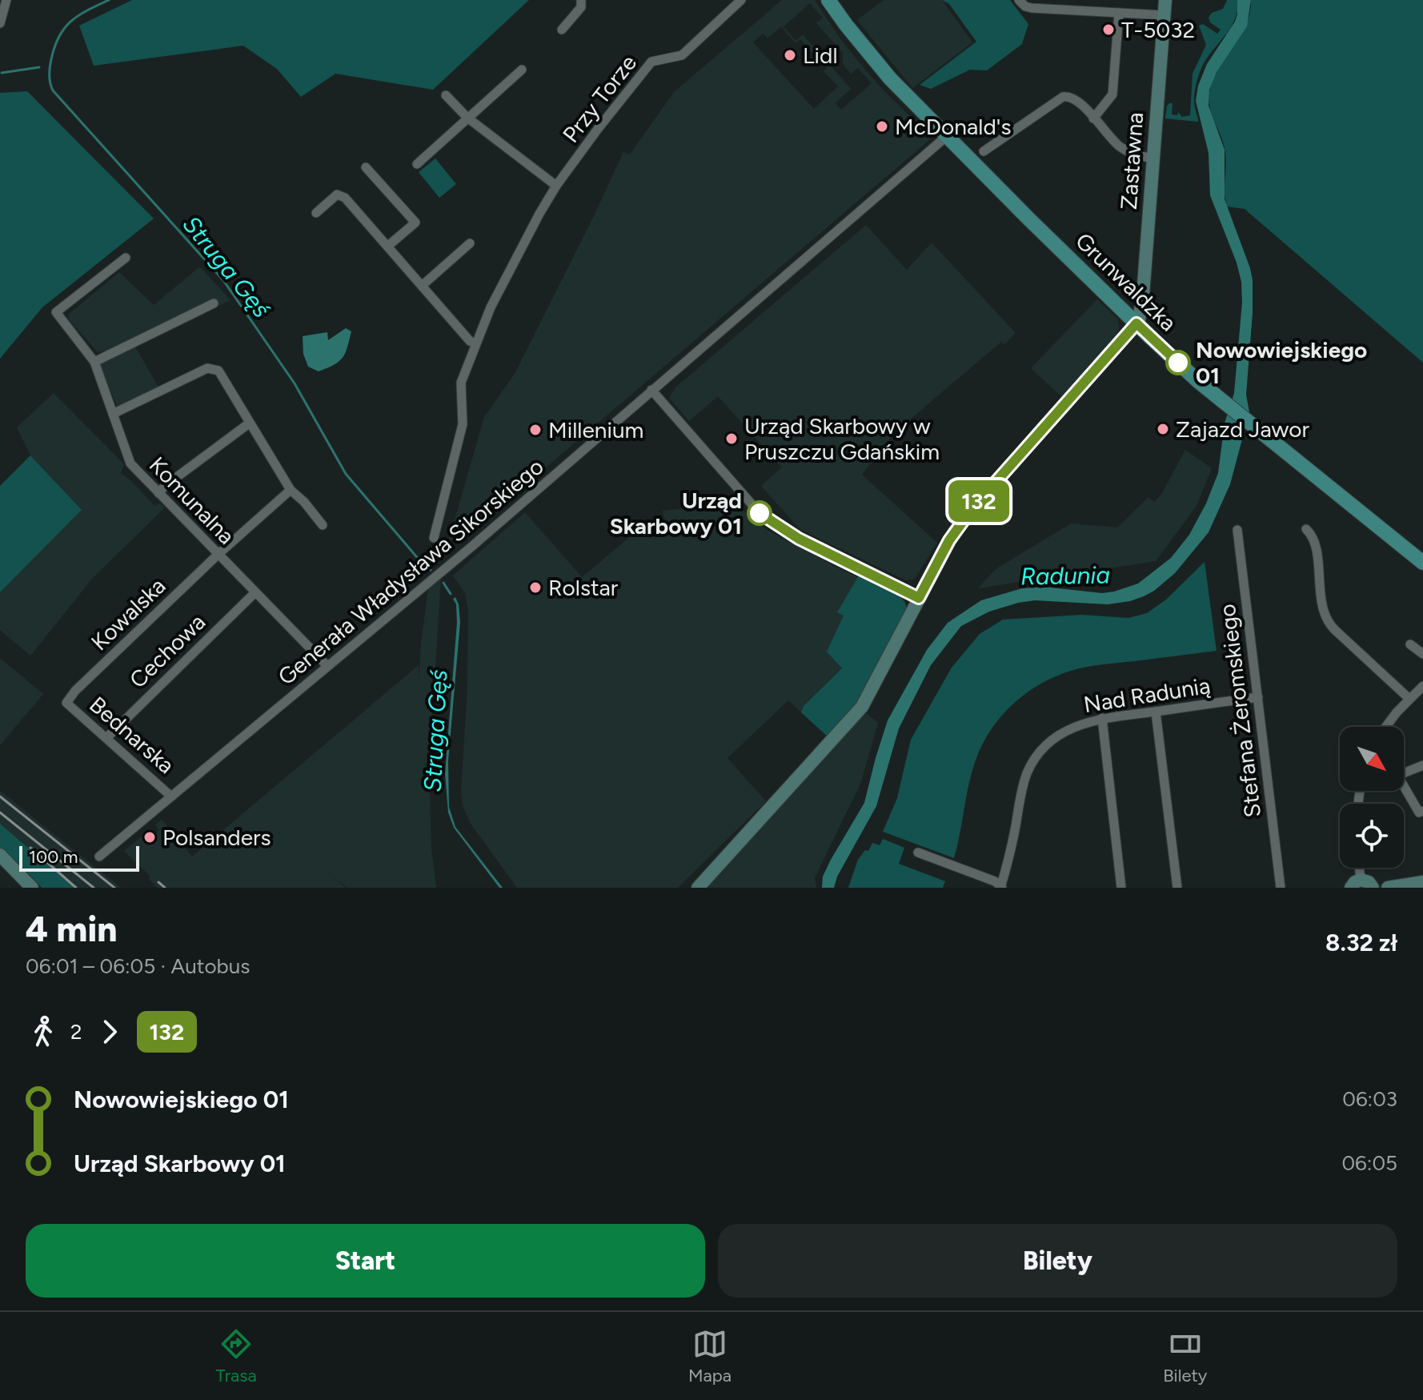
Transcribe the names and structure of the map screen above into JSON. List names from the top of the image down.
{
  "streets": {
    "main road": ["Grunwaldzka"],
    "street": [
      "Przy Torze",
      "Zastawna",
      "Komunalna",
      "Generała Władysława Sikorskiego",
      "Kowalska",
      "Cechowa",
      "Nad Radunią",
      "Stefana Żeromskiego",
      "Bednarska"
    ]
  },
  "crossings": [
    ["Zastawna", "Grunwaldzka"],
    ["Grunwaldzka", "Generała Władysława Sikorskiego"],
    ["Komunalna", "Generała Władysława Sikorskiego"],
    ["Komunalna", "Kowalska"],
    ["Komunalna", "Cechowa"],
    ["Generała Władysława Sikorskiego", "Bednarska"],
    ["Kowalska", "Bednarska"],
    ["Cechowa", "Bednarska"],
    ["Nad Radunią", "Stefana Żeromskiego"]
  ],
  "water": ["Struga Gęś", "Radunia"],
  "places": [
    "T-5032",
    "Lidl",
    "McDonald's",
    "Nowowiejskiego 01",
    "Zajazd Jawor",
    "Millenium",
    "Urząd Skarbowy w Pruszczu Gdańskim",
    "Urząd Skarbowy 01",
    "Rolstar",
    "Polsanders"
  ],
  "lines": ["bus line 132"],
  "scale_bar": "100 m",
  "north": "bottom right",
  "page": {
    "on_map": "132",
    "scale": "100 m",
    "heading": ["4 min", "06:01 – 06:05 · Autobus", "8.32 zł"],
    "legs": ["2", "132"],
    "list": [
      {
        "name": "Nowowiejskiego 01",
        "value": "06:03"
      },
      {
        "name": "Urząd Skarbowy 01",
        "value": "06:05"
      }
    ],
    "buttons": ["Start", "Bilety"],
    "tabs": ["Trasa", "Mapa", "Bilety"]
  }
}
